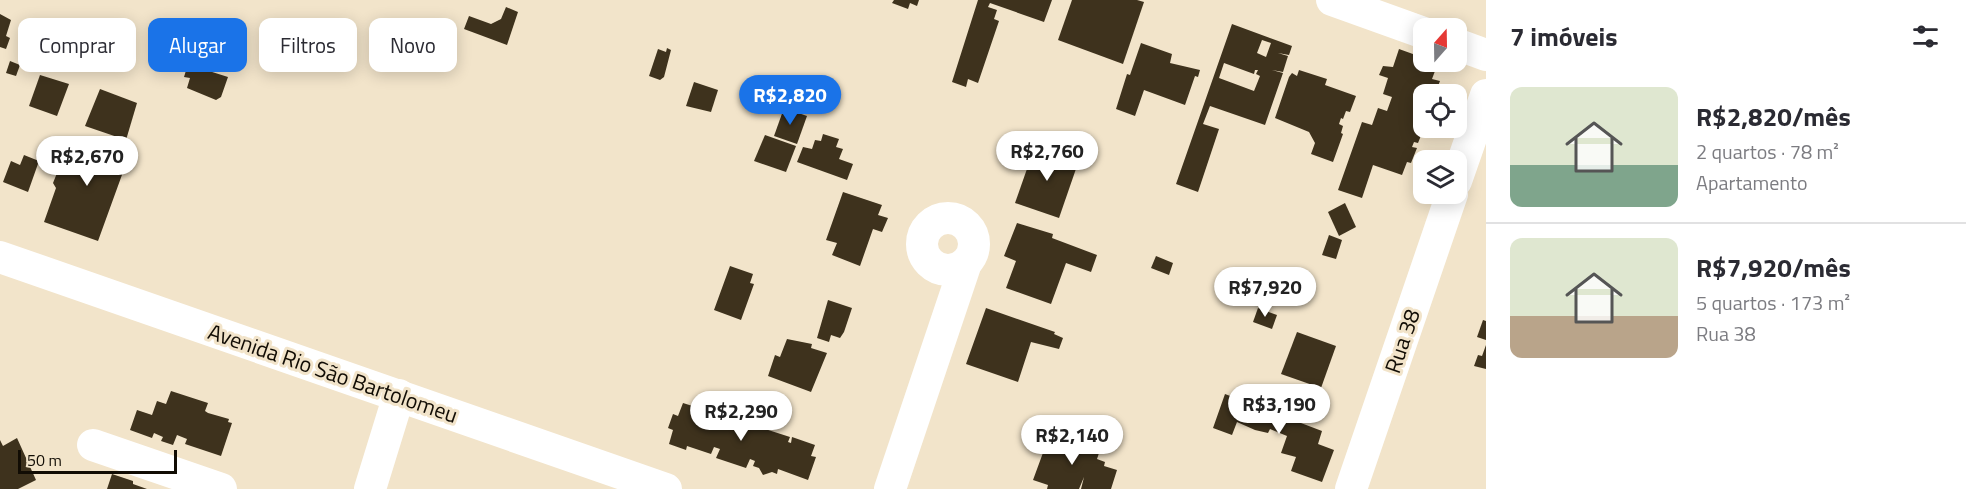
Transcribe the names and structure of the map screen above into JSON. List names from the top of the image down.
{
  "streets": {
    "street": ["Rua 38", "Avenida Rio São Bartolomeu"]
  },
  "scale_bar": "50 m",
  "north": "top",
  "page": {
    "heading": "7 imóveis",
    "chip": [
      "Comprar",
      "Alugar",
      "Filtros",
      "Novo"
    ],
    "list": [
      {
        "name": "R$2,820/mês",
        "note": "2 quartos · 78 m² · Apartamento"
      },
      {
        "name": "R$7,920/mês",
        "note": "5 quartos · 173 m² · Rua 38"
      }
    ],
    "price": [
      "R$2,820",
      "R$2,760",
      "R$2,670",
      "R$7,920",
      "R$3,190",
      "R$2,290",
      "R$2,140"
    ],
    "scale": "50 m"
  }
}
